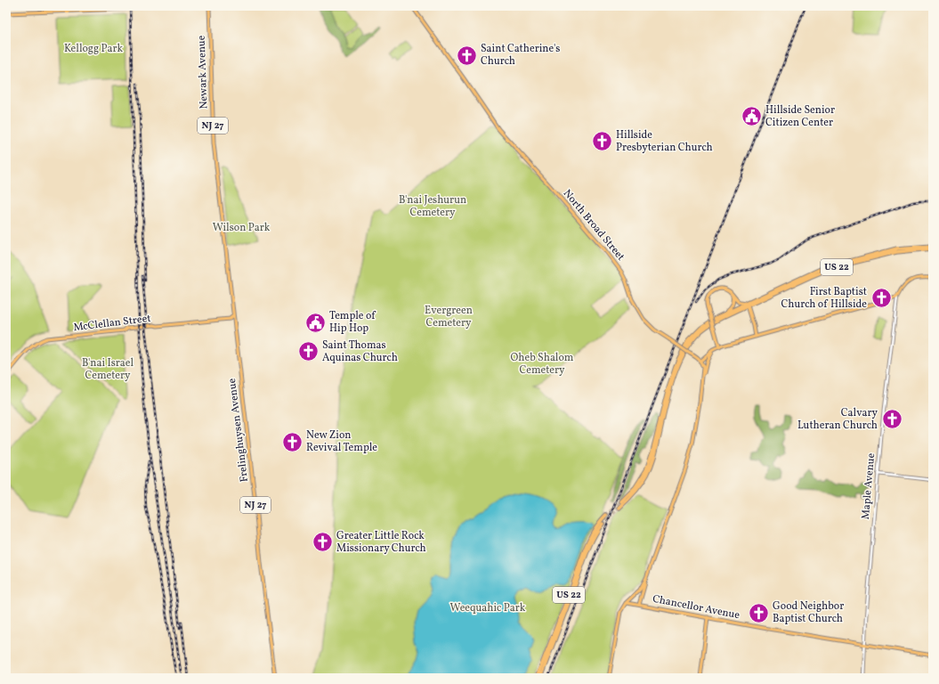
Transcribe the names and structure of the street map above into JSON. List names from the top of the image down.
{
  "streets": {
    "highway": ["US 22"],
    "main road": [
      "Newark Avenue",
      "NJ 27",
      "North Broad Street",
      "McClellan Street",
      "Frelinghuysen Avenue",
      "Chancellor Avenue"
    ],
    "street": ["Maple Avenue"]
  },
  "crossings": [
    ["Newark Avenue", "Frelinghuysen Avenue"],
    ["McClellan Street", "Frelinghuysen Avenue"],
    ["Maple Avenue", "Chancellor Avenue"]
  ],
  "parks": [
    "Kellogg Park",
    "B'nai Jeshurun Cemetery",
    "Wilson Park",
    "Evergreen Cemetery",
    "Oheb Shalom Cemetery",
    "B'nai Israel Cemetery",
    "Weequahic Park"
  ],
  "places": {
    "church": [
      "Saint Catherine's Church",
      "Hillside Presbyterian Church",
      "First Baptist Church of Hillside",
      "Saint Thomas Aquinas Church",
      "Calvary Lutheran Church",
      "New Zion Revival Temple",
      "Greater Little Rock Missionary Church",
      "Good Neighbor Baptist Church"
    ],
    "public building": ["Hillside Senior Citizen Center", "Temple of Hip Hop"]
  }
}
